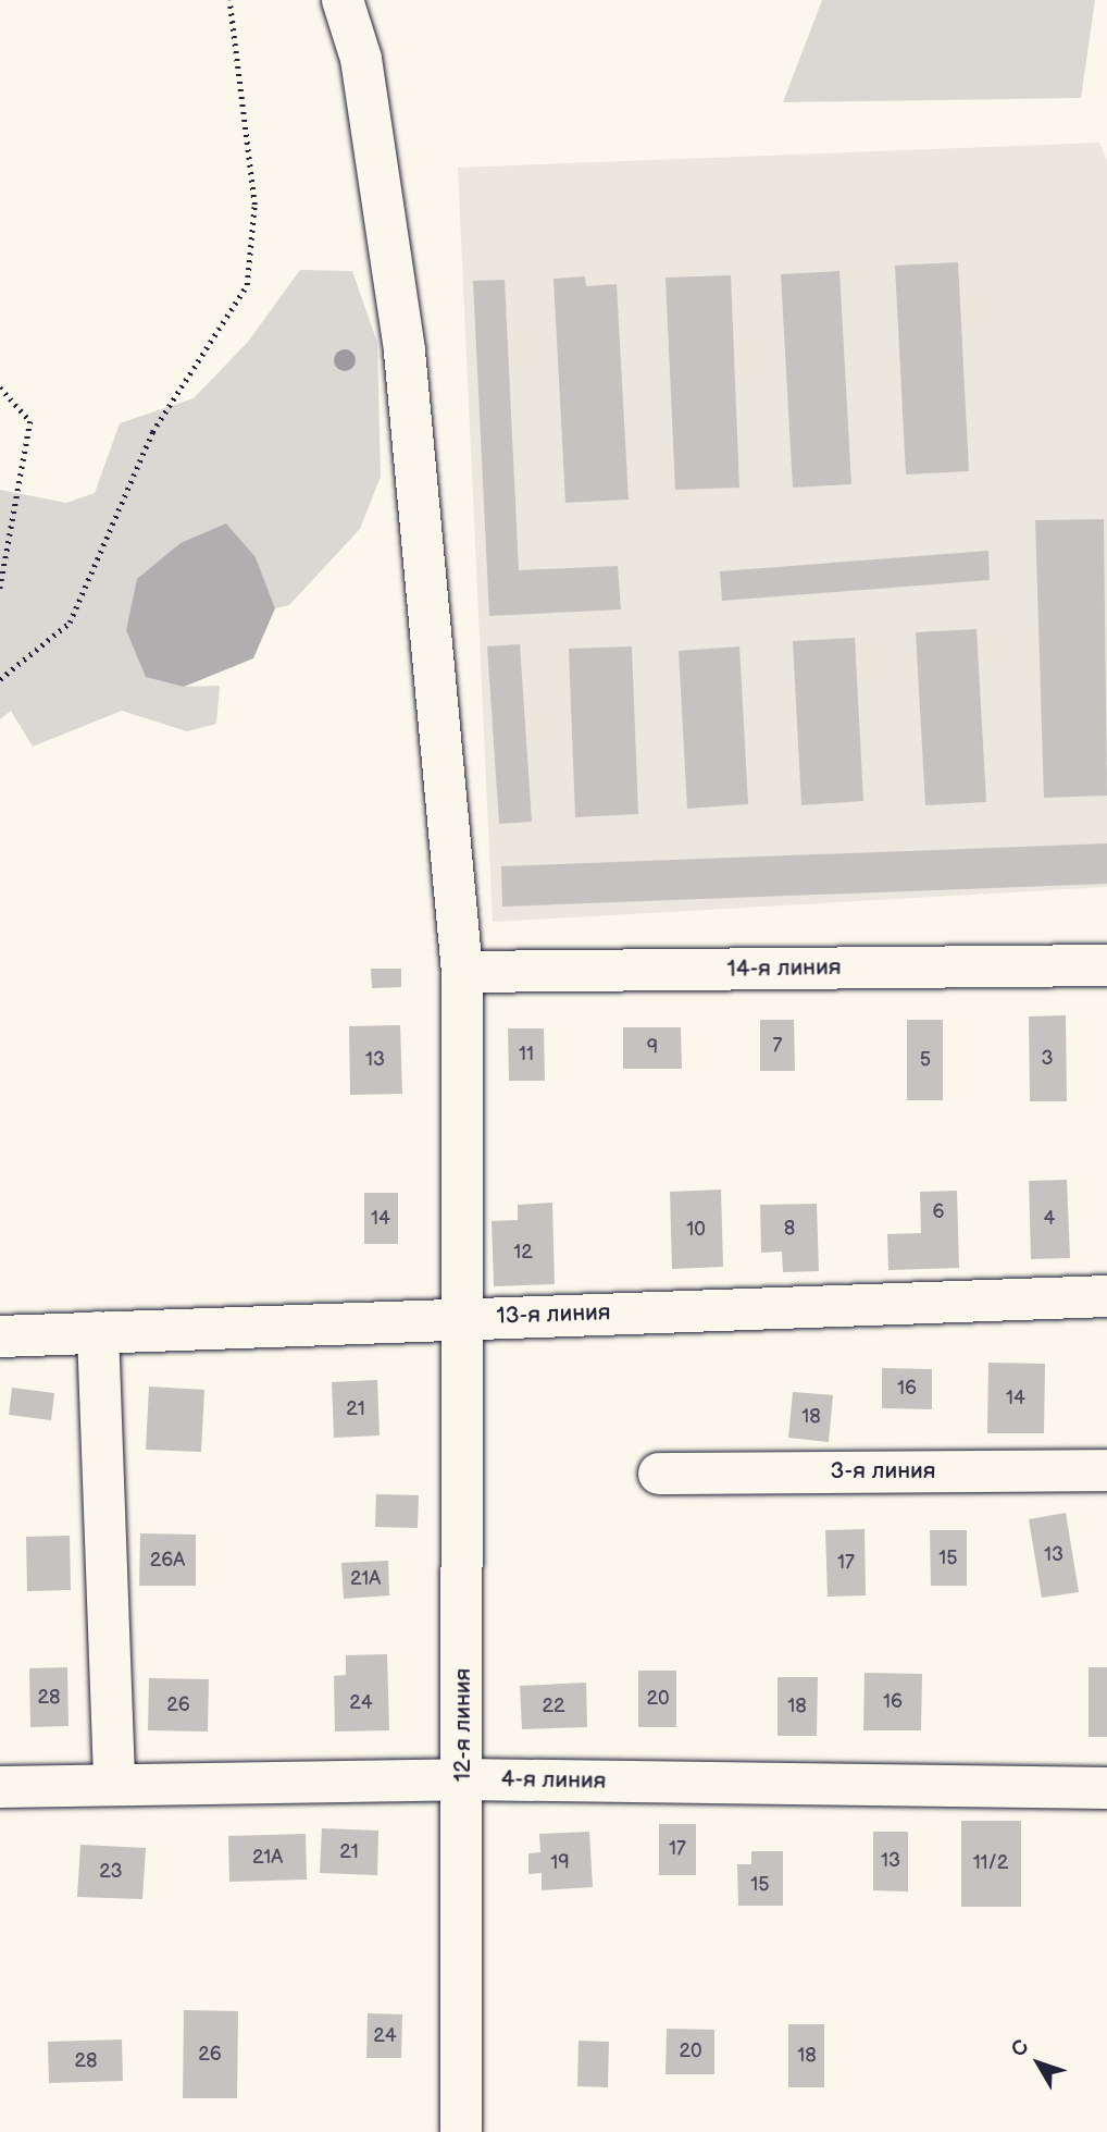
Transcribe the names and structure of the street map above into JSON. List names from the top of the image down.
{
  "streets": {
    "street": [
      "14-я линия",
      "13-я линия",
      "3-я линия",
      "12-я линия",
      "4-я линия"
    ]
  },
  "crossings": [
    ["14-я линия", "12-я линия"],
    ["13-я линия", "12-я линия"],
    ["12-я линия", "4-я линия"]
  ],
  "house_numbers": [
    "7",
    "9",
    "11",
    "3",
    "13",
    "5",
    "6",
    "14",
    "4",
    "8",
    "10",
    "12",
    "16",
    "14",
    "21",
    "18",
    "13",
    "15",
    "26А",
    "17",
    "21А",
    "28",
    "20",
    "16",
    "24",
    "26",
    "22",
    "18",
    "17",
    "21",
    "21А",
    "13",
    "19",
    "11/2",
    "23",
    "15",
    "24",
    "20",
    "26",
    "18",
    "28"
  ],
  "north": "top left"
}
